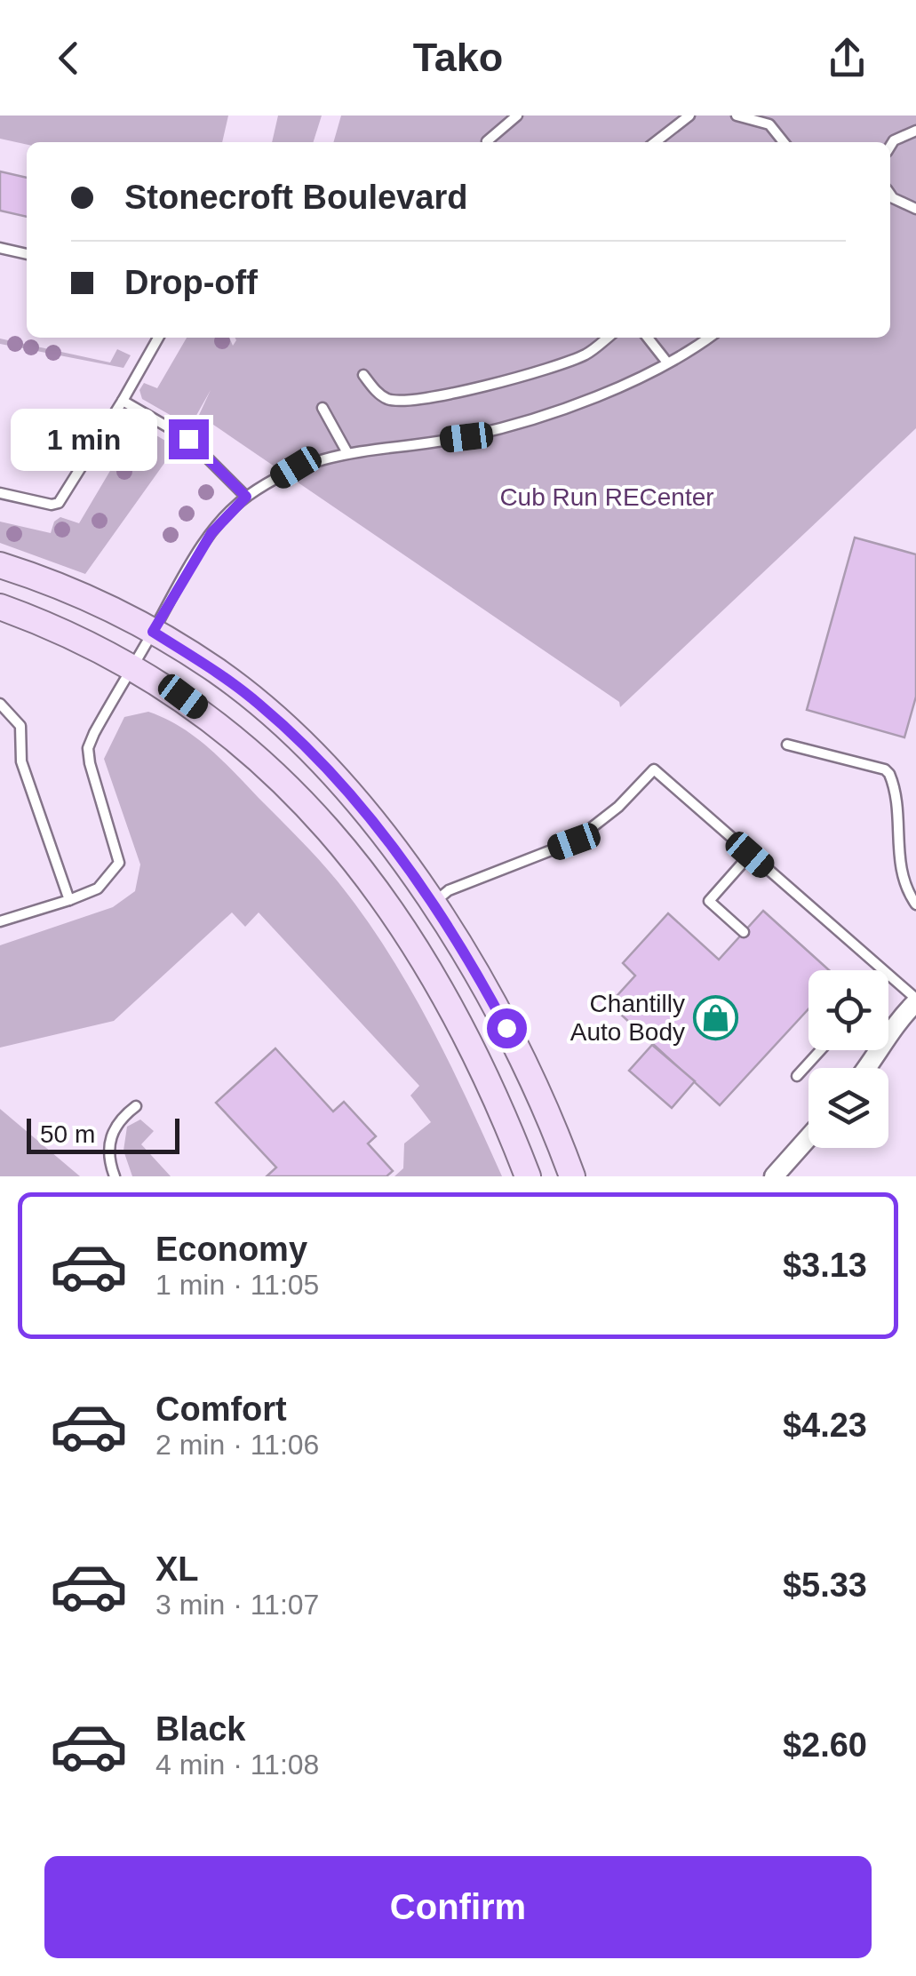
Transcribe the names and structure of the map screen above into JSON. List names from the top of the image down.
{
  "parks": ["Cub Run RECenter"],
  "places": {
    "shop": ["Chantilly Auto Body"]
  },
  "scale_bar": "50 m",
  "page": {
    "header": "Tako",
    "banner": ["Stonecroft Boulevard", "Drop-off"],
    "bubble": "1 min",
    "scale": "50 m",
    "list": [
      {
        "name": "Economy",
        "note": "1 min · 11:05",
        "value": "$3.13"
      },
      {
        "name": "Comfort",
        "note": "2 min · 11:06",
        "value": "$4.23"
      },
      {
        "name": "XL",
        "note": "3 min · 11:07",
        "value": "$5.33"
      },
      {
        "name": "Black",
        "note": "4 min · 11:08",
        "value": "$2.60"
      }
    ],
    "buttons": "Confirm"
  }
}
